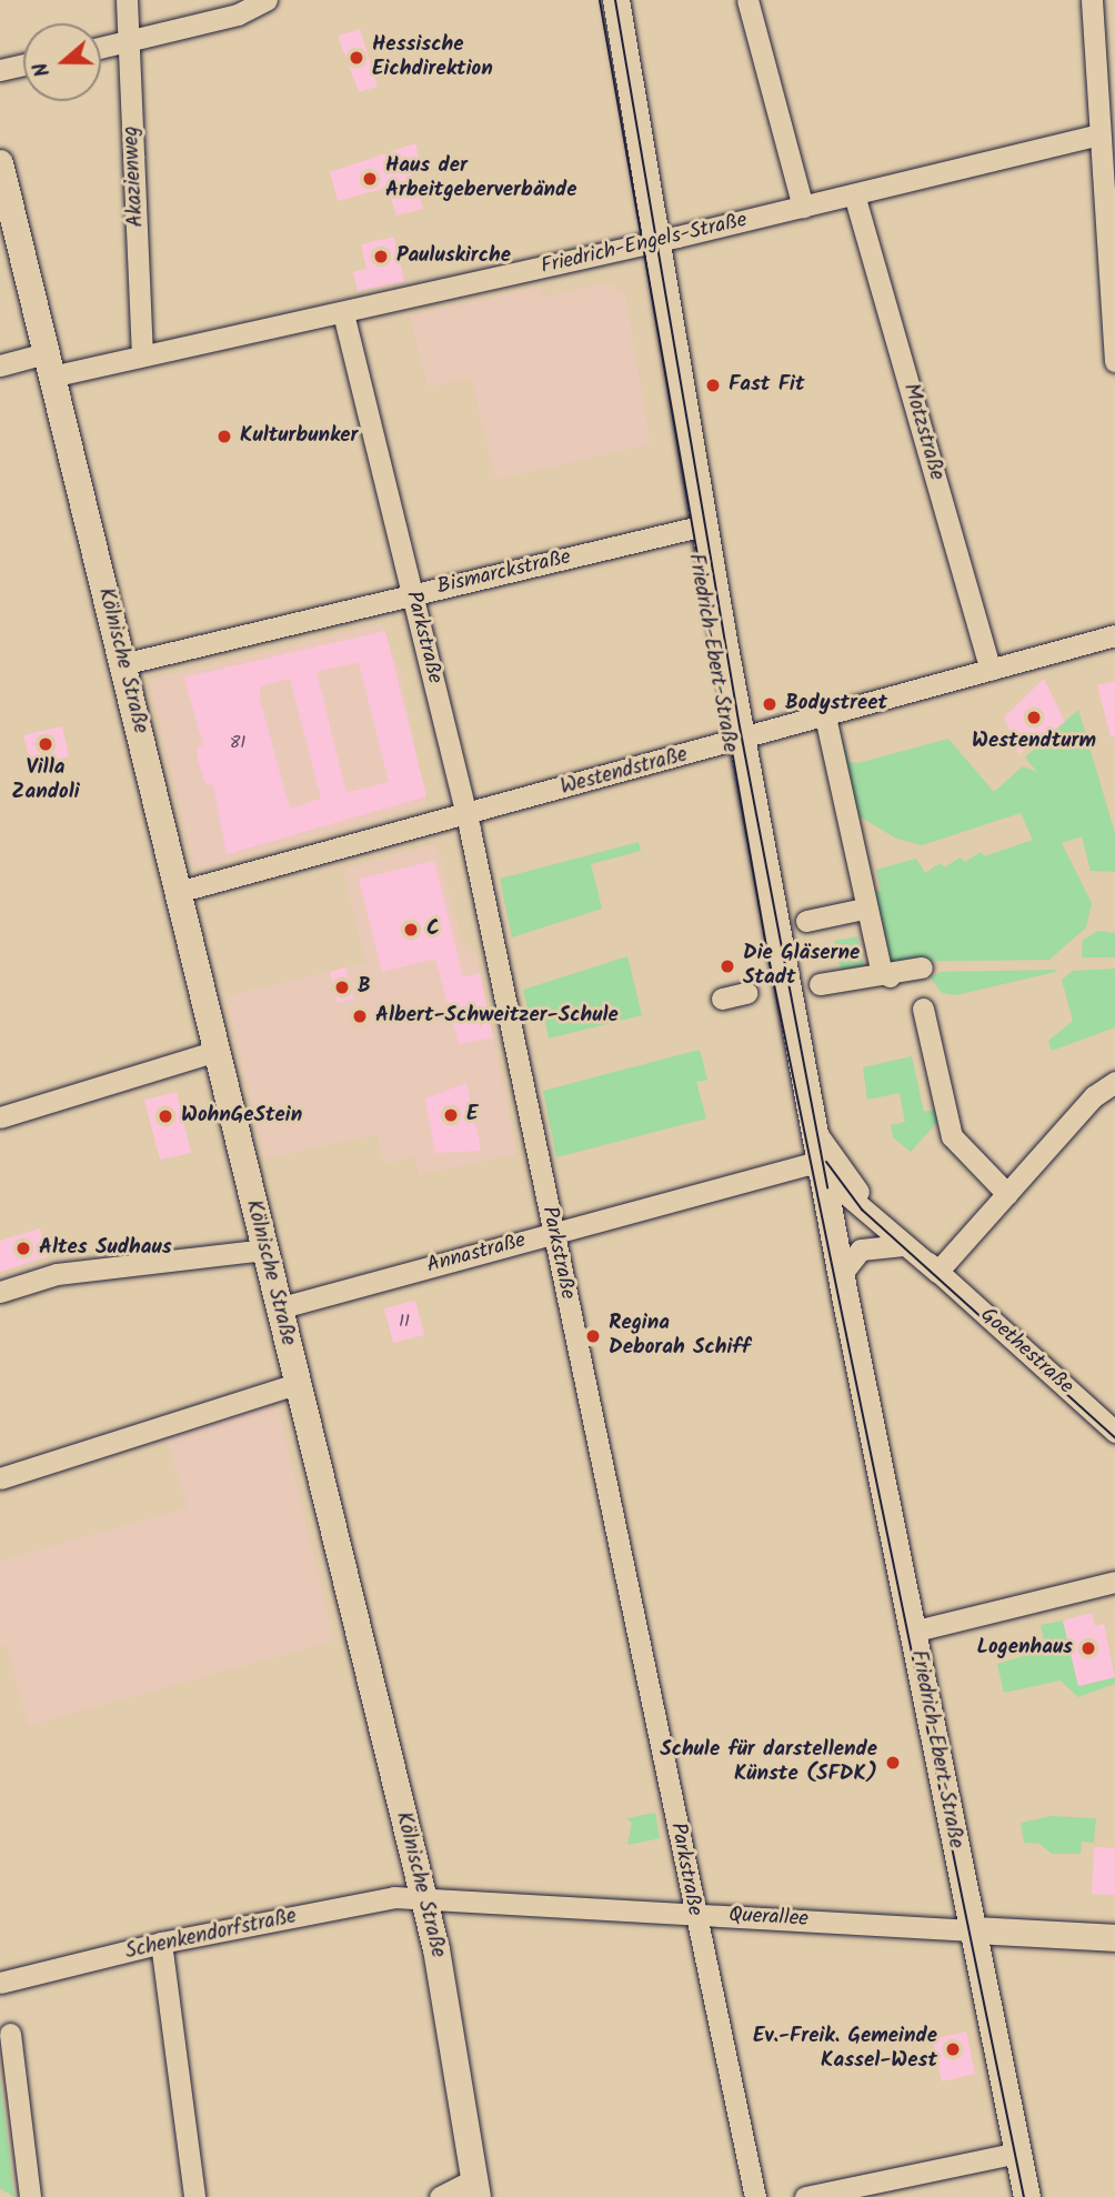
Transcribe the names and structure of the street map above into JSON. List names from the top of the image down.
{
  "streets": {
    "main road": ["Friedrich-Ebert-Straße", "Kölnische Straße", "Querallee"],
    "street": [
      "Akazienweg",
      "Friedrich-Engels-Straße",
      "Motzstraße",
      "Bismarckstraße",
      "Parkstraße",
      "Westendstraße",
      "Annastraße",
      "Goethestraße",
      "Schenkendorfstraße"
    ]
  },
  "crossings": [
    ["Akazienweg", "Friedrich-Engels-Straße"],
    ["Friedrich-Engels-Straße", "Motzstraße"],
    ["Friedrich-Engels-Straße", "Parkstraße"],
    ["Friedrich-Engels-Straße", "Friedrich-Ebert-Straße"],
    ["Friedrich-Engels-Straße", "Kölnische Straße"],
    ["Motzstraße", "Westendstraße"],
    ["Bismarckstraße", "Parkstraße"],
    ["Bismarckstraße", "Friedrich-Ebert-Straße"],
    ["Bismarckstraße", "Kölnische Straße"],
    ["Parkstraße", "Westendstraße"],
    ["Parkstraße", "Annastraße"],
    ["Parkstraße", "Querallee"],
    ["Friedrich-Ebert-Straße", "Westendstraße"],
    ["Friedrich-Ebert-Straße", "Annastraße"],
    ["Friedrich-Ebert-Straße", "Goethestraße"],
    ["Friedrich-Ebert-Straße", "Querallee"],
    ["Kölnische Straße", "Westendstraße"],
    ["Kölnische Straße", "Annastraße"],
    ["Kölnische Straße", "Querallee"],
    ["Kölnische Straße", "Schenkendorfstraße"],
    ["Annastraße", "Goethestraße"],
    ["Querallee", "Schenkendorfstraße"]
  ],
  "places": [
    "Hessische Eichdirektion",
    "Haus der Arbeitgeberverbände",
    "Pauluskirche",
    "Fast Fit",
    "Kulturbunker",
    "Bodystreet",
    "Westendturm",
    "Villa Zandoli",
    "C",
    "Die Gläserne Stadt",
    "B",
    "Albert-Schweitzer-Schule",
    "E",
    "WohnGeStein",
    "Altes Sudhaus",
    "Regina Deborah Schiff",
    "Logenhaus",
    "Schule für darstellende Künste (SFDK)",
    "Ev.-Freik. Gemeinde Kassel-West"
  ],
  "house_numbers": ["81", "11"],
  "north": "left"
}
